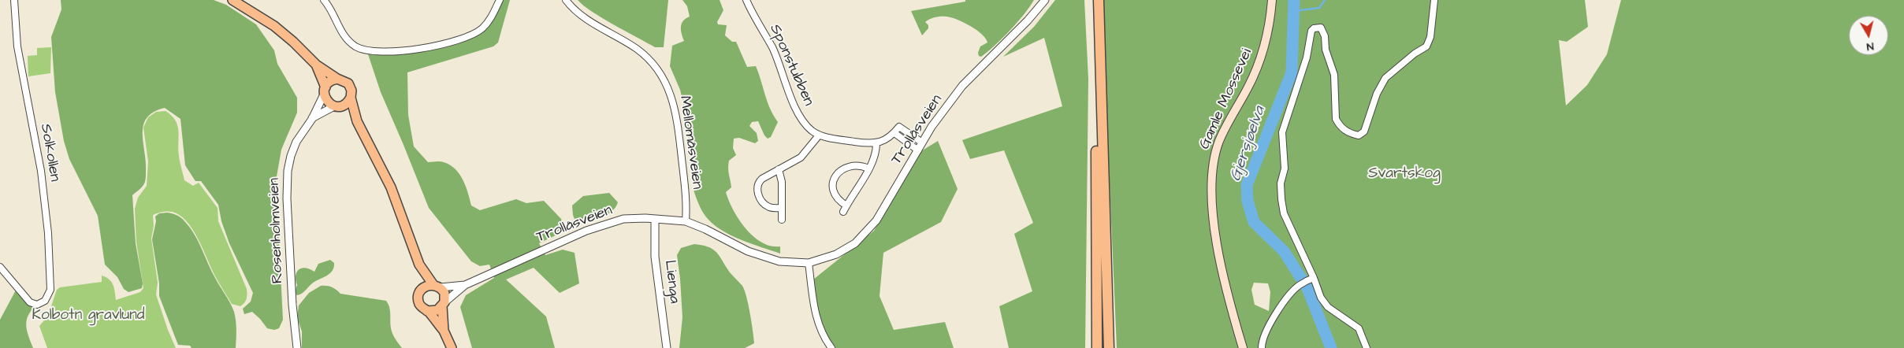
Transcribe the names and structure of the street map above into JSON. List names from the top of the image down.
{
  "streets": {
    "main road": ["Gamle Mossevei"],
    "street": [
      "Sponstubben",
      "Trollåsveien",
      "Mellomåsveien",
      "Solkollen",
      "Rosenholmveien",
      "Lienga"
    ]
  },
  "crossings": [
    ["Trollåsveien", "Mellomåsveien"],
    ["Trollåsveien", "Lienga"]
  ],
  "water": ["Gjersjøelva"],
  "parks": ["Svartskog", "Kolbotn gravlund"],
  "north": "bottom"
}
